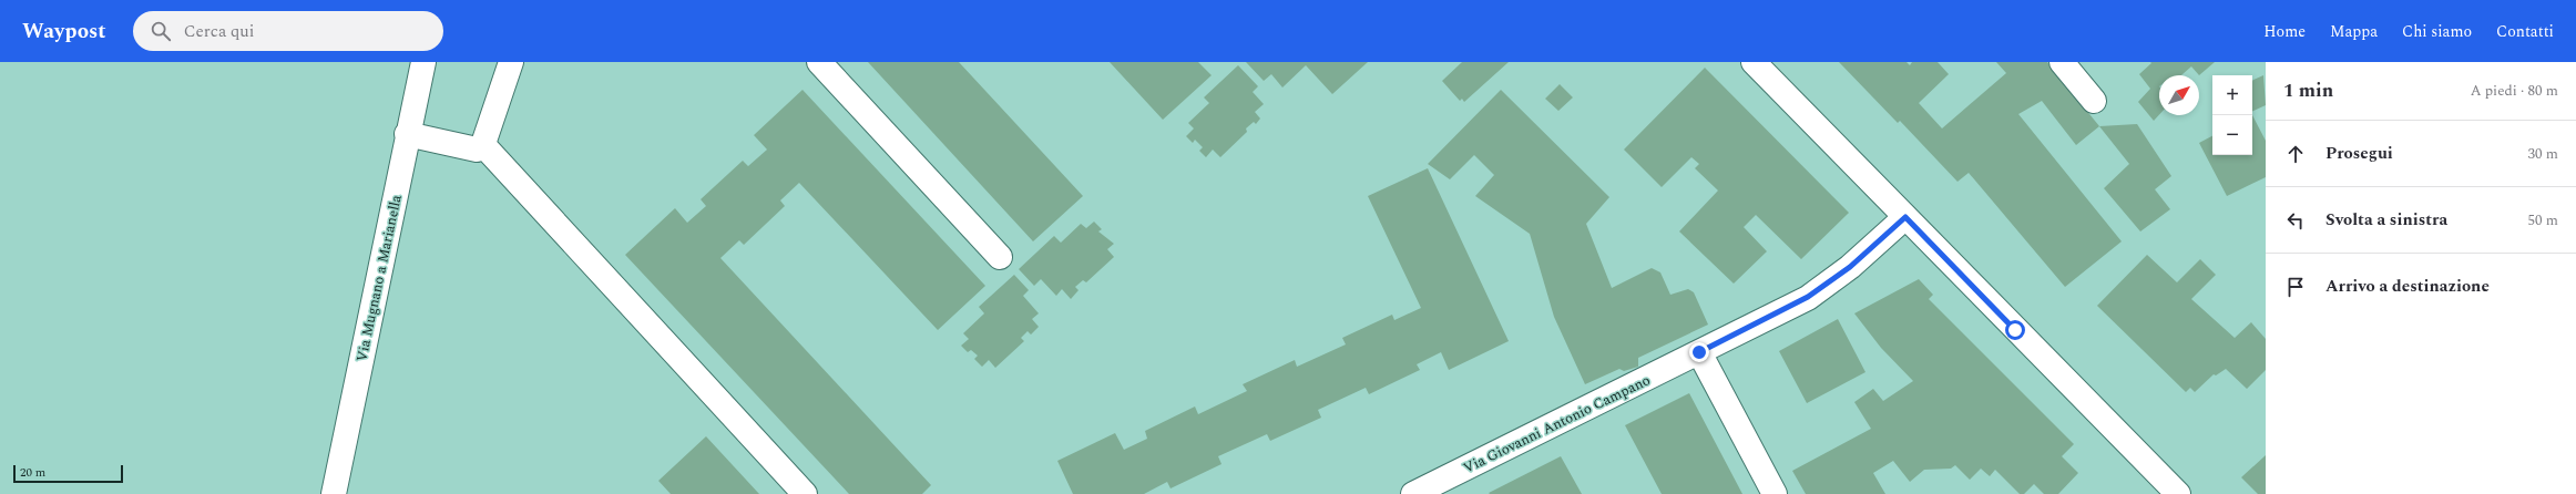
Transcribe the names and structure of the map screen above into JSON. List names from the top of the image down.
{
  "streets": {
    "main road": ["Via Mugnano a Marianella", "Via Giovanni Antonio Campano"]
  },
  "scale_bar": "20 m",
  "north": "top right",
  "page": {
    "header": "Waypost",
    "search": "Cerca qui",
    "nav": [
      "Home",
      "Mappa",
      "Chi siamo",
      "Contatti"
    ],
    "heading": ["1 min", "A piedi · 80 m"],
    "map_buttons": ["+", "−"],
    "list": [
      ["Prosegui", "30 m"],
      ["Svolta a sinistra", "50 m"],
      "Arrivo a destinazione"
    ],
    "scale": "20 m"
  }
}
